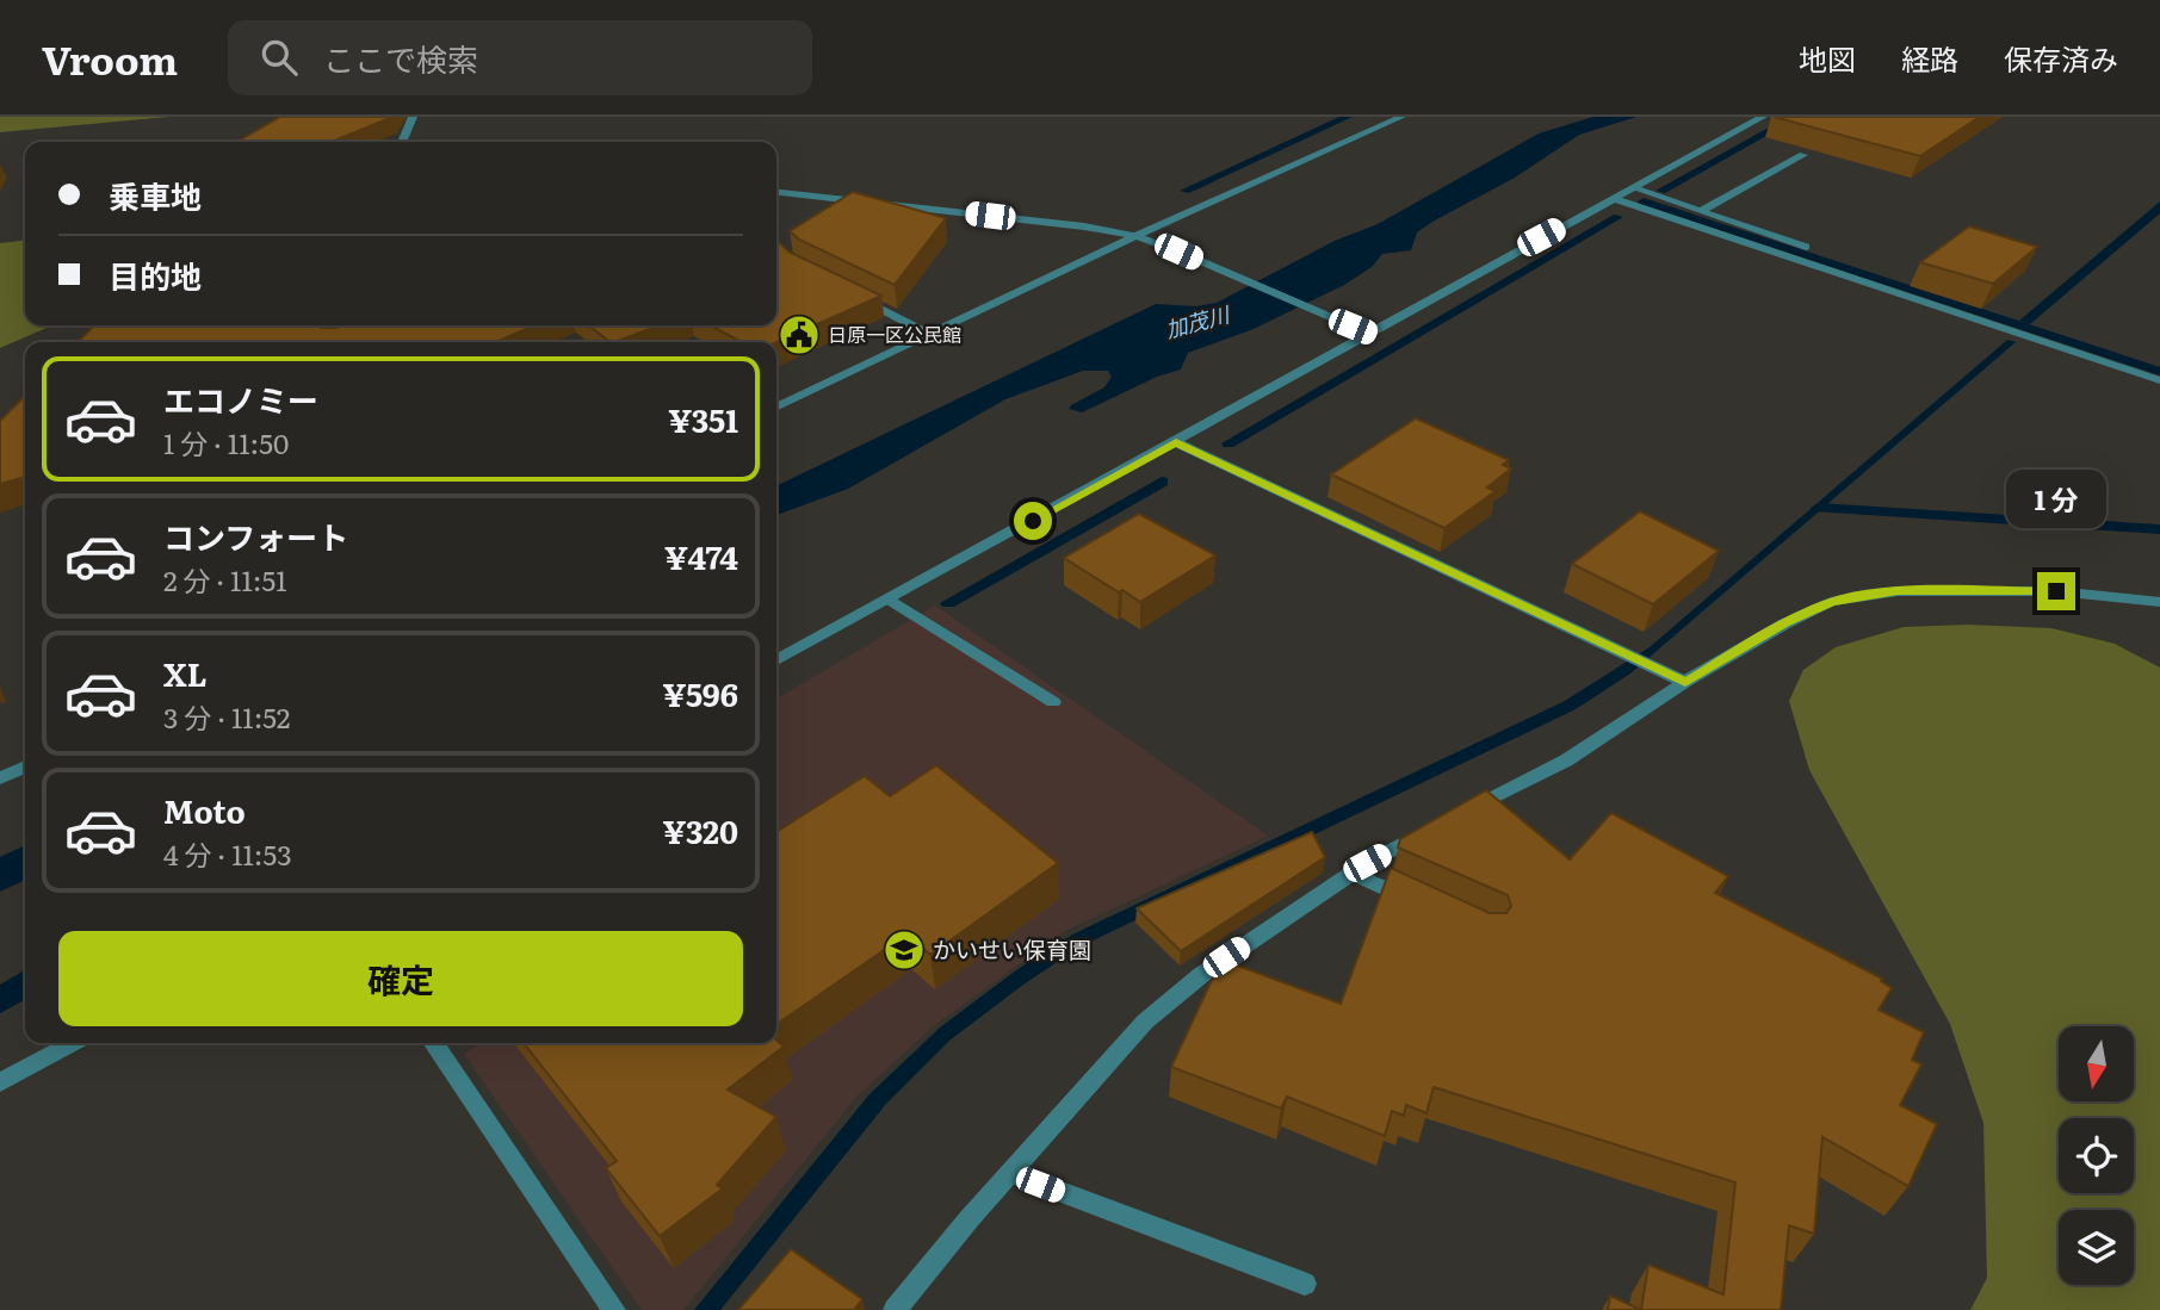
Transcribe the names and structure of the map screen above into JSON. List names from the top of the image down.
{
  "water": ["加茂川"],
  "places": {
    "public building": ["日原一区公民館"],
    "school or university": ["かいせい保育園"]
  },
  "north": "bottom",
  "page": {
    "header": "Vroom",
    "search": "ここで検索",
    "nav": ["地図", "経路", "保存済み"],
    "banner": ["乗車地", "目的地"],
    "list": [
      {
        "name": "エコノミー",
        "note": "1 分 · 11:50",
        "value": "¥351"
      },
      {
        "name": "コンフォート",
        "note": "2 分 · 11:51",
        "value": "¥474"
      },
      {
        "name": "XL",
        "note": "3 分 · 11:52",
        "value": "¥596"
      },
      {
        "name": "Moto",
        "note": "4 分 · 11:53",
        "value": "¥320"
      }
    ],
    "bubble": "1 分",
    "buttons": "確定"
  }
}
